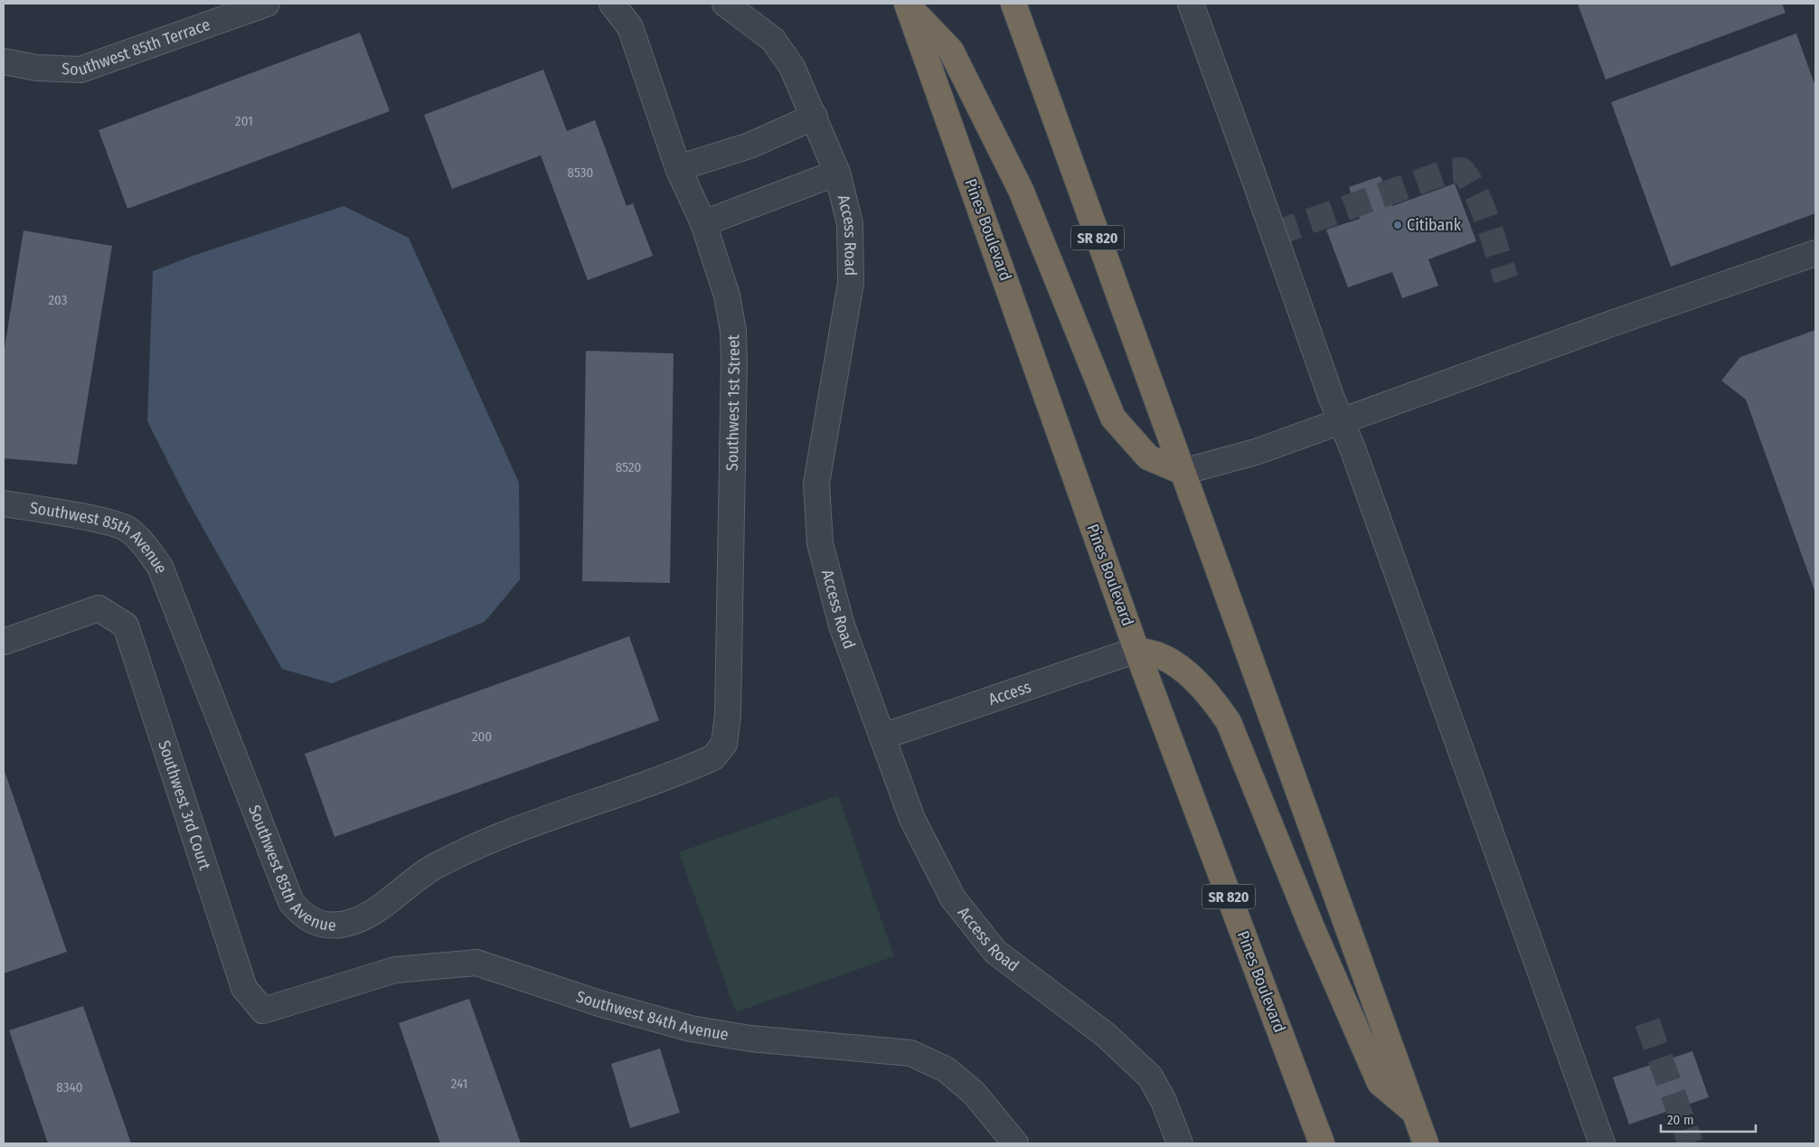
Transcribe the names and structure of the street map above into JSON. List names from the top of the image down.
{
  "streets": {
    "highway": ["Pines Boulevard", "SR 820"],
    "street": [
      "Southwest 85th Terrace",
      "Access Road",
      "Southwest 1st Street",
      "Southwest 85th Avenue",
      "Access",
      "Southwest 3rd Court",
      "Southwest 84th Avenue"
    ]
  },
  "crossings": [
    ["Pines Boulevard", "Access"],
    ["Access Road", "Access"],
    ["Southwest 1st Street", "Southwest 85th Avenue"],
    ["Southwest 3rd Court", "Southwest 84th Avenue"]
  ],
  "places": ["Citibank"],
  "house_numbers": [
    "201",
    "8530",
    "203",
    "8520",
    "200",
    "241",
    "8340"
  ],
  "scale_bar": "20 m"
}
